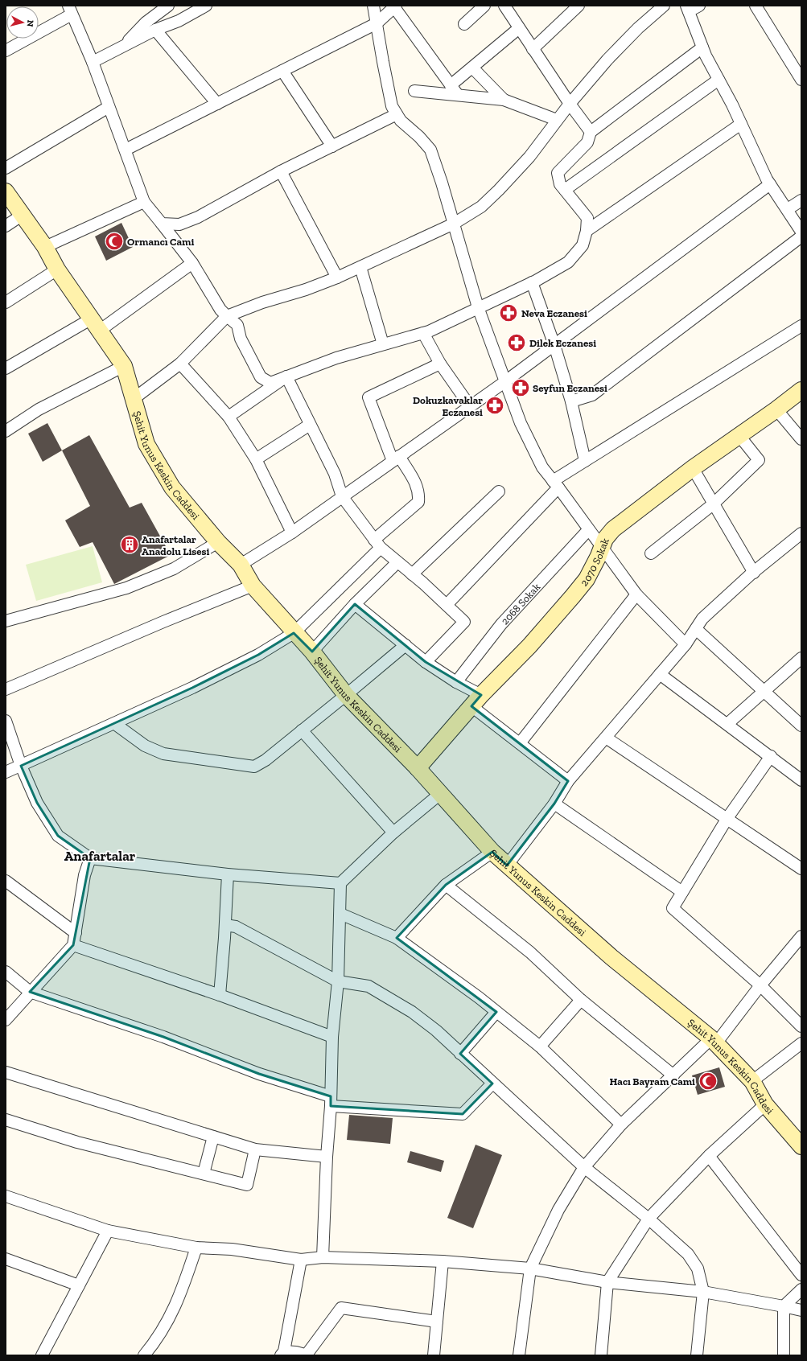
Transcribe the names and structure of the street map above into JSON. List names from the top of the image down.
{
  "streets": {
    "street": ["Şehit Yunus Keskin Caddesi", "2070 Sokak", "2068 Sokak"]
  },
  "crossings": [
    ["Şehit Yunus Keskin Caddesi", "2070 Sokak"]
  ],
  "districts": ["Anafartalar"],
  "places": {
    "mosque": ["Ormancı Cami", "Hacı Bayram Cami"],
    "pharmacy": [
      "Neva Eczanesi",
      "Dilek Eczanesi",
      "Seyfun Eczanesi",
      "Dokuzkavaklar Eczanesi"
    ],
    "building": ["Anafartalar Anadolu Lisesi"]
  },
  "north": "right"
}
